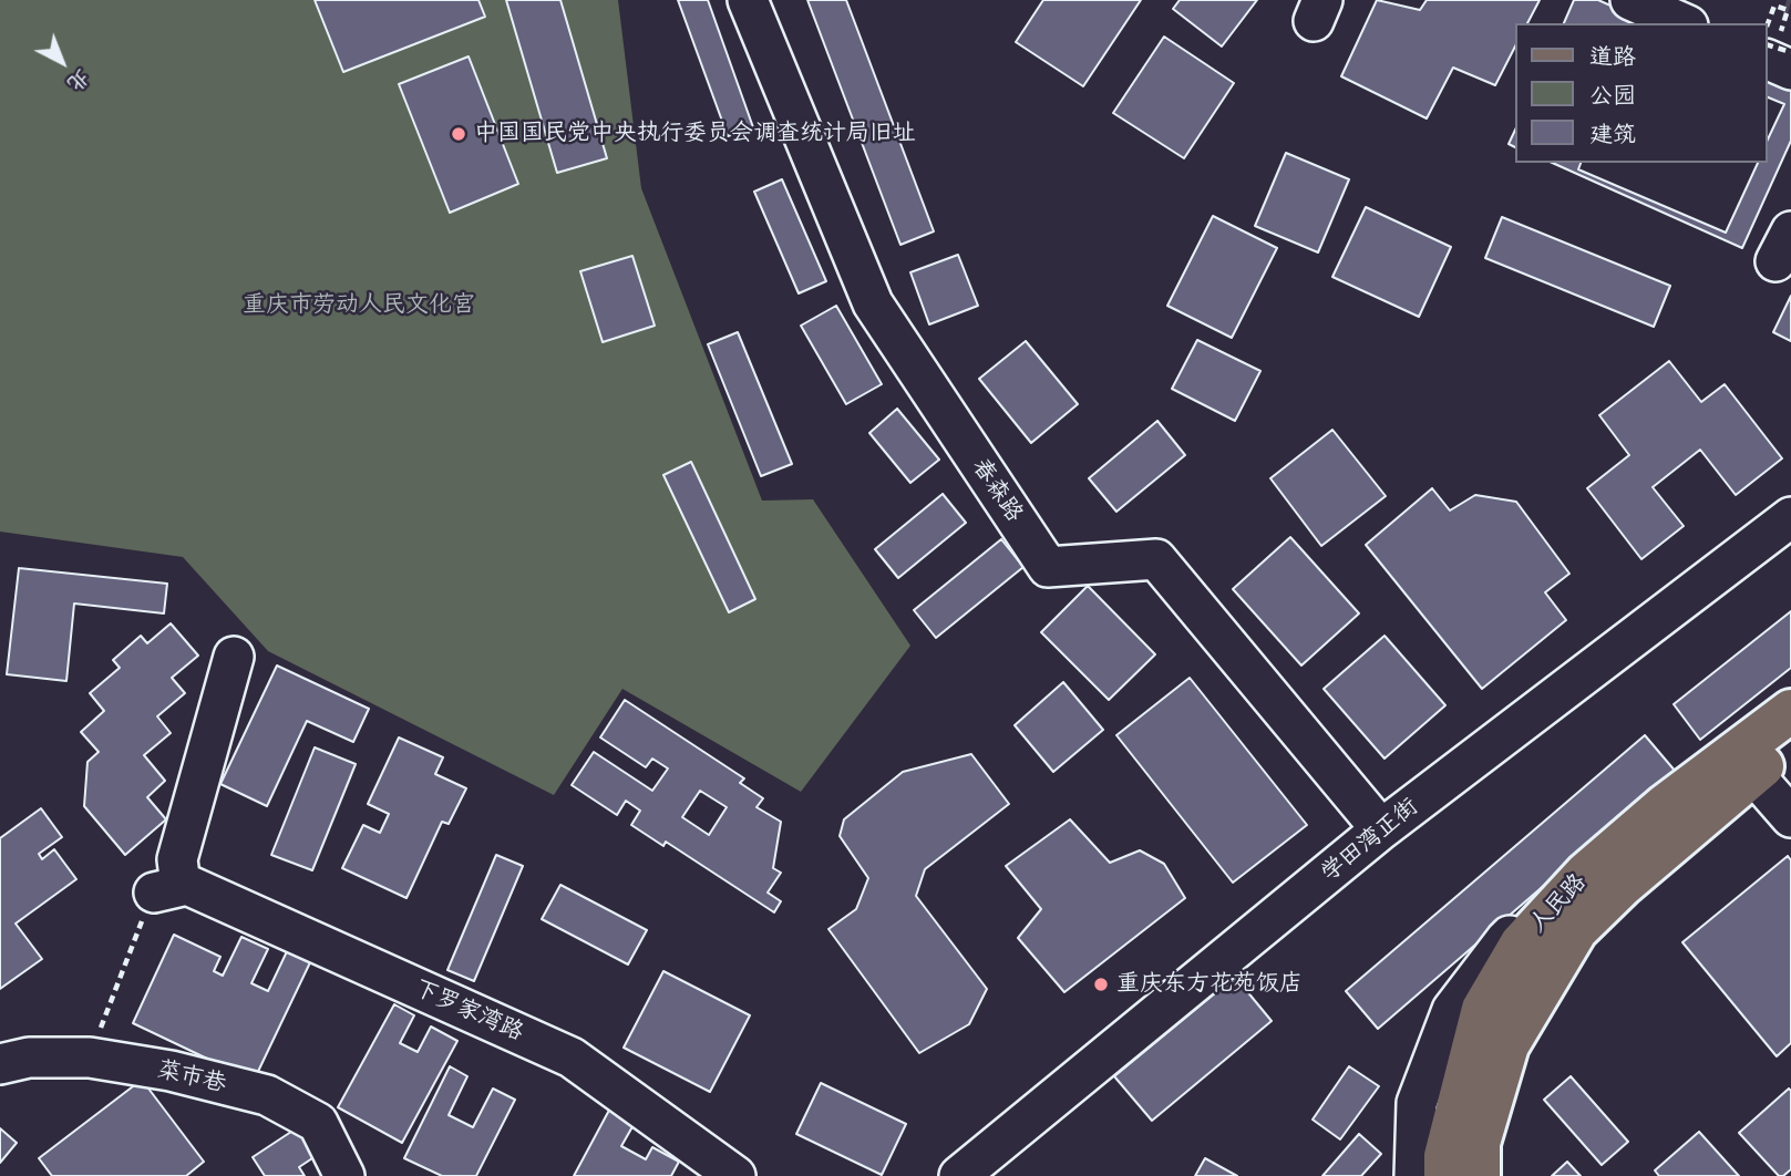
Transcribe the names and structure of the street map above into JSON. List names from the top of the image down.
{
  "streets": {
    "main road": ["人民路"],
    "street": [
      "春森路",
      "学田湾正街",
      "下罗家湾路",
      "菜市巷"
    ]
  },
  "crossings": [
    ["春森路", "学田湾正街"]
  ],
  "parks": ["重庆市劳动人民文化宫"],
  "places": ["中国国民党中央执行委员会调查统计局旧址", "重庆东方花苑饭店"],
  "legend": ["道路", "公园", "建筑"],
  "north": "bottom right"
}
